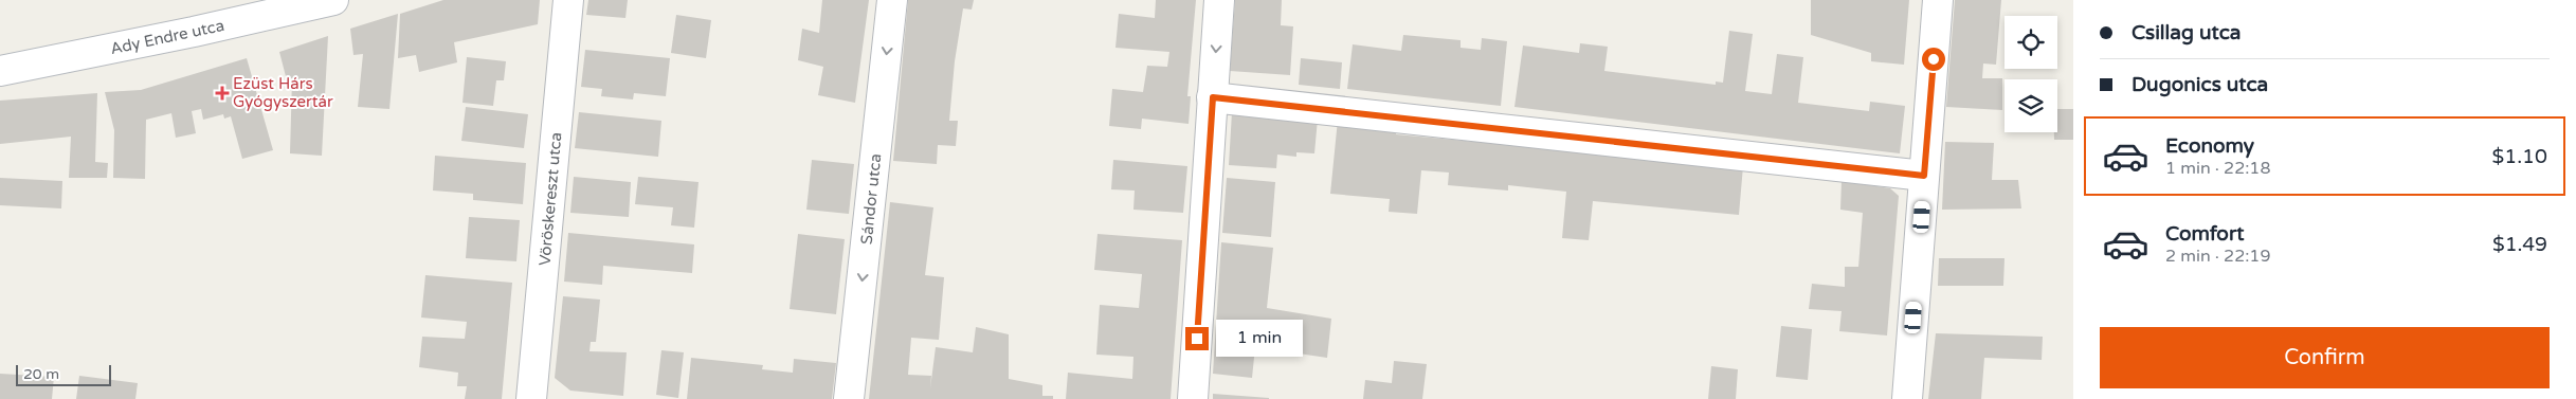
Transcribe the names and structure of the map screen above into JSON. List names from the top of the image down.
{
  "streets": {
    "street": ["Ady Endre utca", "Vöröskereszt utca", "Sándor utca"]
  },
  "one_way": ["Sándor utca"],
  "places": {
    "health": ["Ezüst Hárs Gyógyszertár"]
  },
  "scale_bar": "20 m",
  "page": {
    "banner": ["Csillag utca", "Dugonics utca"],
    "list": [
      {
        "name": "Economy",
        "note": "1 min · 22:18",
        "value": "$1.10"
      },
      {
        "name": "Comfort",
        "note": "2 min · 22:19",
        "value": "$1.49"
      }
    ],
    "buttons": "Confirm",
    "bubble": "1 min",
    "scale": "20 m"
  }
}
